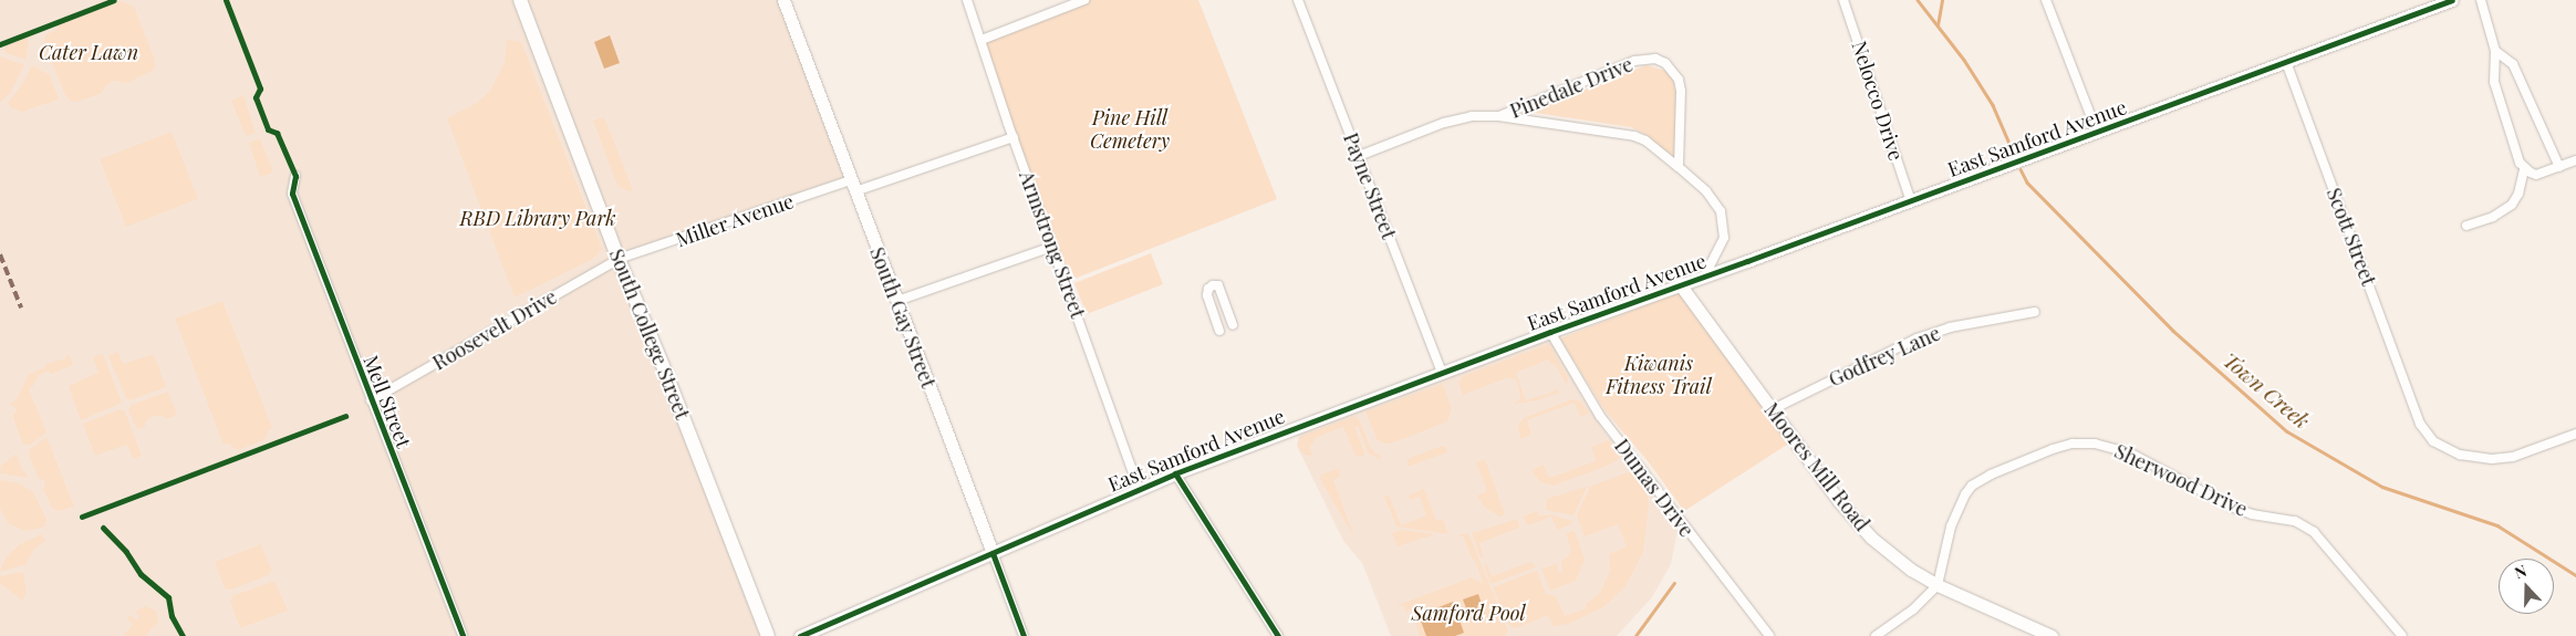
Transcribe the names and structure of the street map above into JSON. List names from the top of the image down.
{
  "streets": {
    "main road": ["South College Street"],
    "street": [
      "Pinedale Drive",
      "Nelocco Drive",
      "East Samford Avenue",
      "Payne Street",
      "Miller Avenue",
      "Scott Street",
      "Armstrong Street",
      "South Gay Street",
      "Roosevelt Drive",
      "Godfrey Lane",
      "Mell Street",
      "Moores Mill Road",
      "Sherwood Drive",
      "Dumas Drive"
    ]
  },
  "crossings": [
    ["Pinedale Drive", "East Samford Avenue"],
    ["Pinedale Drive", "Payne Street"],
    ["Nelocco Drive", "East Samford Avenue"],
    ["East Samford Avenue", "Payne Street"],
    ["East Samford Avenue", "Scott Street"],
    ["East Samford Avenue", "Armstrong Street"],
    ["East Samford Avenue", "South Gay Street"],
    ["East Samford Avenue", "Moores Mill Road"],
    ["East Samford Avenue", "Dumas Drive"],
    ["Miller Avenue", "Armstrong Street"],
    ["Miller Avenue", "South Gay Street"],
    ["Miller Avenue", "Roosevelt Drive"],
    ["Miller Avenue", "South College Street"],
    ["Roosevelt Drive", "South College Street"],
    ["Roosevelt Drive", "Mell Street"],
    ["Godfrey Lane", "Moores Mill Road"],
    ["Moores Mill Road", "Sherwood Drive"]
  ],
  "water": ["Town Creek"],
  "parks": [
    "Cater Lawn",
    "Pine Hill Cemetery",
    "RBD Library Park",
    "Kiwanis Fitness Trail",
    "Samford Pool"
  ],
  "north": "top"
}
